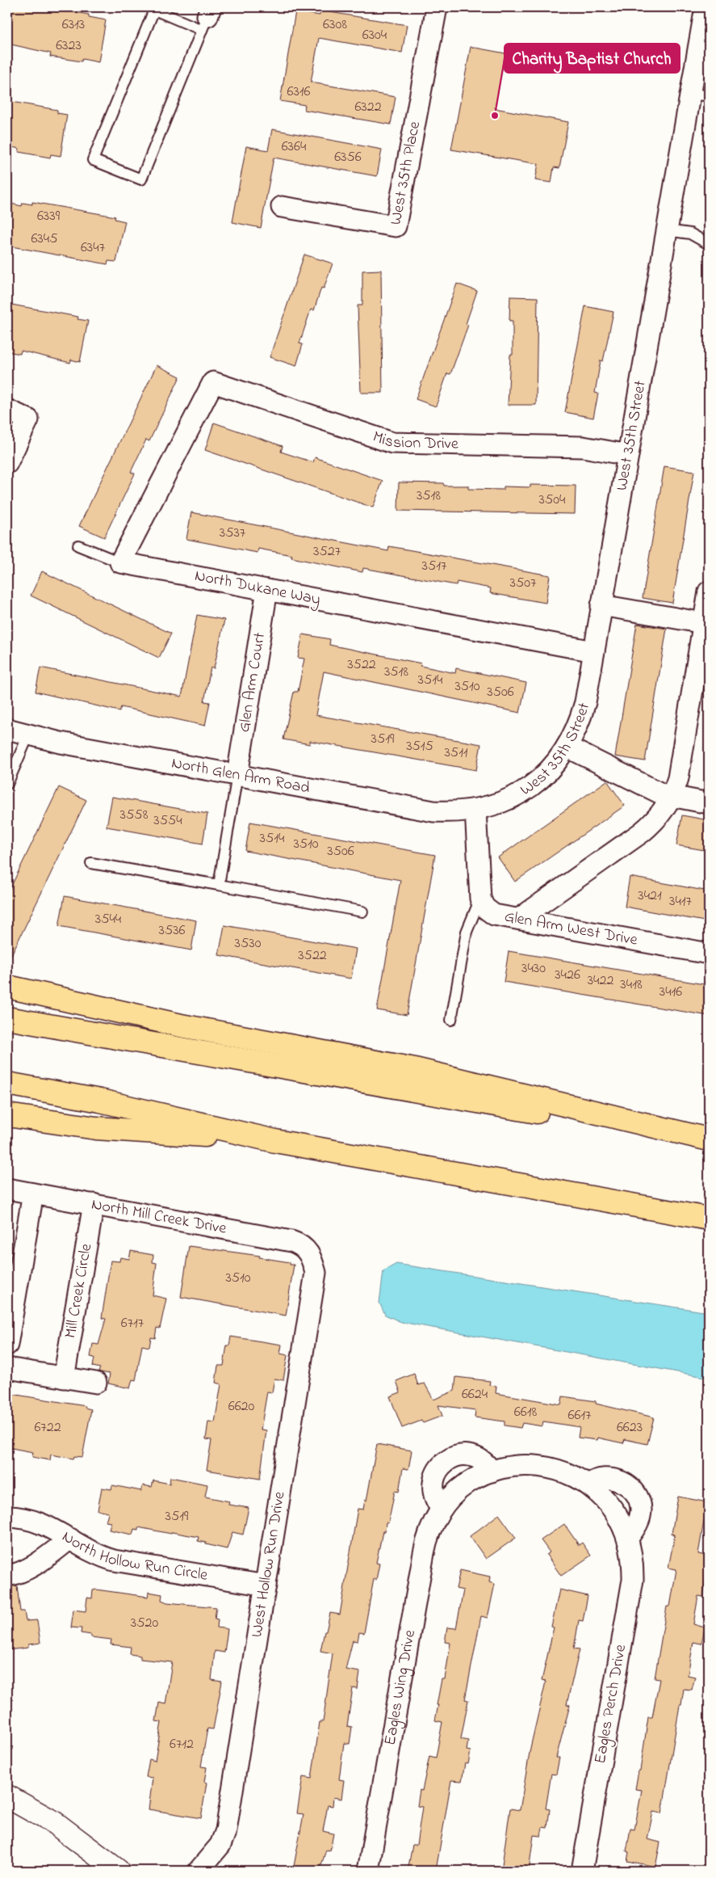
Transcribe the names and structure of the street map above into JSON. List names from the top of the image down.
{
  "streets": {
    "street": [
      "West 35th Place",
      "West 35th Street",
      "Mission Drive",
      "North Dukane Way",
      "Glen Arm Court",
      "North Glen Arm Road",
      "Glen Arm West Drive",
      "North Mill Creek Drive",
      "Mill Creek Circle",
      "North Hollow Run Circle",
      "West Hollow Run Drive",
      "Eagles Wing Drive",
      "Eagles Perch Drive"
    ]
  },
  "crossings": [
    ["West 35th Street", "Mission Drive"],
    ["West 35th Street", "North Dukane Way"],
    ["West 35th Street", "North Glen Arm Road"],
    ["Mission Drive", "North Dukane Way"],
    ["North Dukane Way", "Glen Arm Court"],
    ["Glen Arm Court", "North Glen Arm Road"],
    ["North Mill Creek Drive", "Mill Creek Circle"],
    ["North Mill Creek Drive", "West Hollow Run Drive"],
    ["North Hollow Run Circle", "West Hollow Run Drive"],
    ["Eagles Wing Drive", "Eagles Perch Drive"]
  ],
  "places": ["Charity Baptist Church"],
  "house_numbers": [
    "6313",
    "6308",
    "6304",
    "6323",
    "6316",
    "6322",
    "6364",
    "6356",
    "6339",
    "6345",
    "6347",
    "3518",
    "3504",
    "3537",
    "3527",
    "3517",
    "3507",
    "3522",
    "3518",
    "3514",
    "3510",
    "3506",
    "3519",
    "3515",
    "3511",
    "3558",
    "3554",
    "3514",
    "3510",
    "3506",
    "3421",
    "3417",
    "3544",
    "3536",
    "3530",
    "3522",
    "3430",
    "3426",
    "3422",
    "3418",
    "3416",
    "3510",
    "6717",
    "6624",
    "6620",
    "6618",
    "6617",
    "6722",
    "6623",
    "3519",
    "3520",
    "6712"
  ]
}
